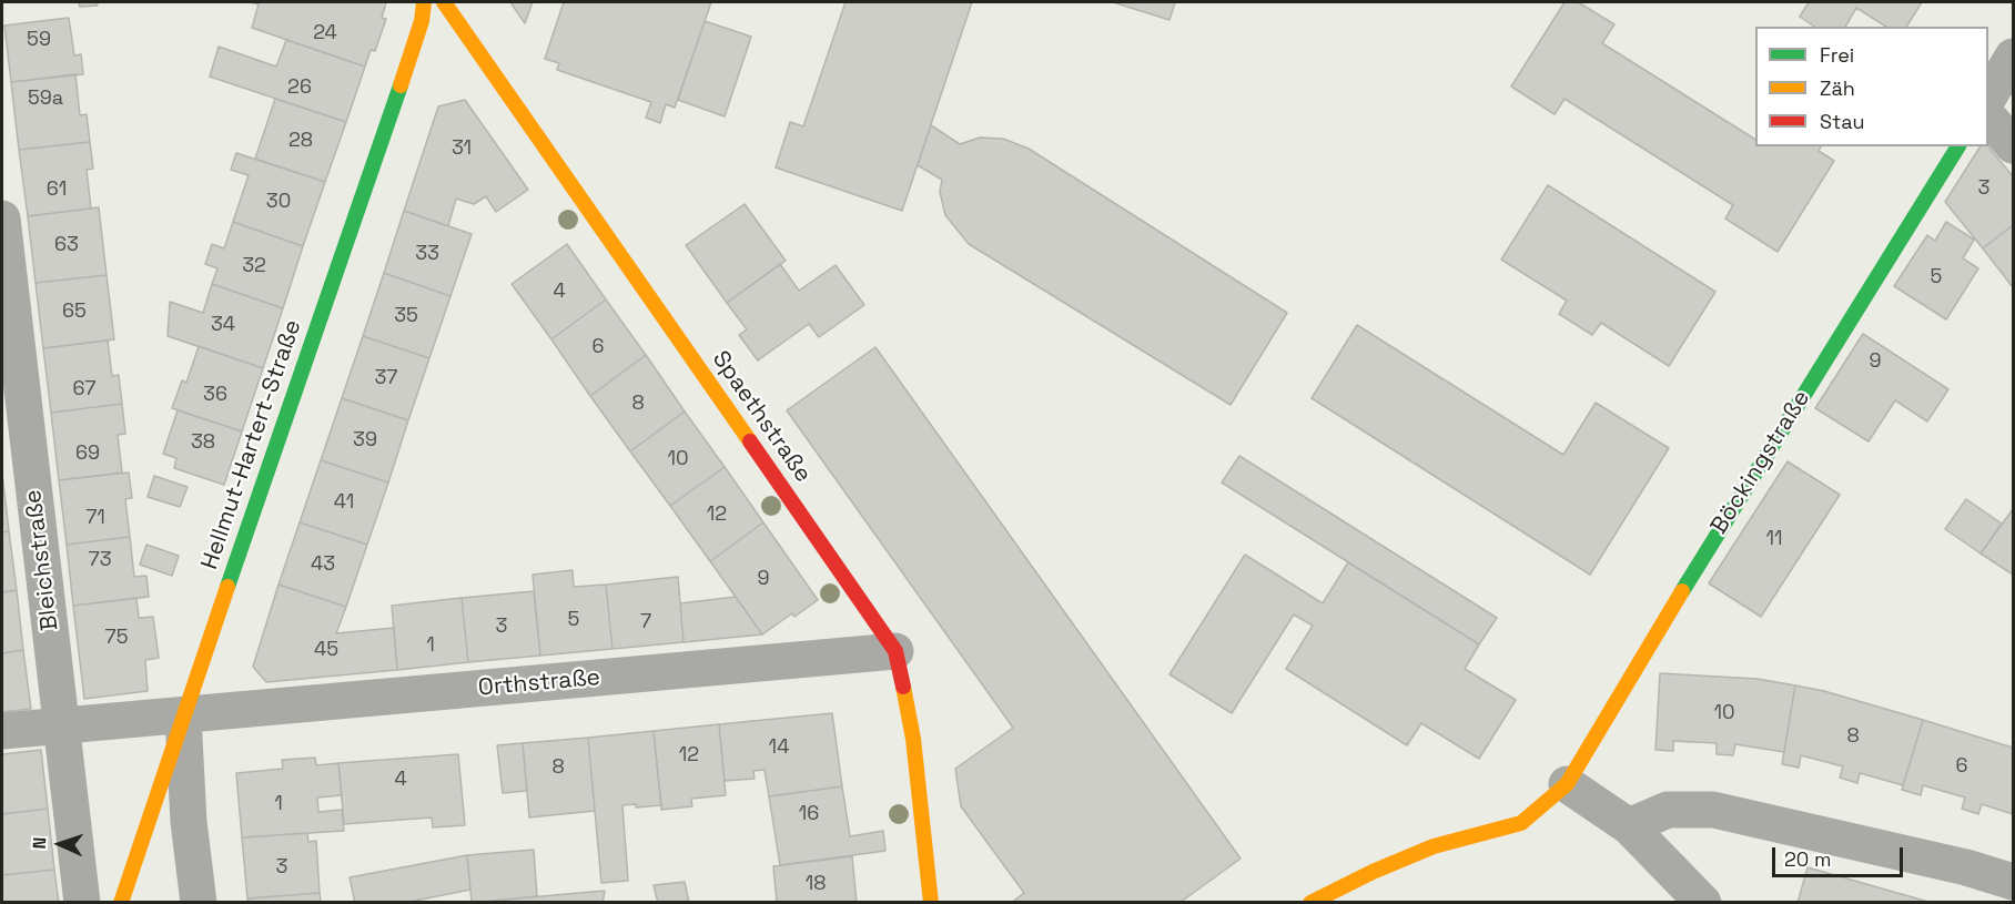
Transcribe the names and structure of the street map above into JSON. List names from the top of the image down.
{
  "streets": {
    "street": [
      "Spaethstraße",
      "Hellmut-Hartert-Straße",
      "Böckingstraße",
      "Bleichstraße",
      "Orthstraße"
    ]
  },
  "crossings": [
    ["Spaethstraße", "Orthstraße"],
    ["Hellmut-Hartert-Straße", "Orthstraße"],
    ["Bleichstraße", "Orthstraße"]
  ],
  "house_numbers": [
    "24",
    "59",
    "26",
    "59a",
    "28",
    "31",
    "3",
    "61",
    "30",
    "63",
    "33",
    "32",
    "5",
    "4",
    "65",
    "35",
    "34",
    "6",
    "9",
    "37",
    "67",
    "36",
    "8",
    "39",
    "38",
    "69",
    "10",
    "41",
    "12",
    "71",
    "11",
    "73",
    "43",
    "9",
    "5",
    "7",
    "3",
    "75",
    "1",
    "45",
    "10",
    "8",
    "14",
    "12",
    "6",
    "8",
    "4",
    "1",
    "16",
    "3",
    "18"
  ],
  "legend": ["Frei", "Zäh", "Stau"],
  "scale_bar": "20 m",
  "north": "left"
}
